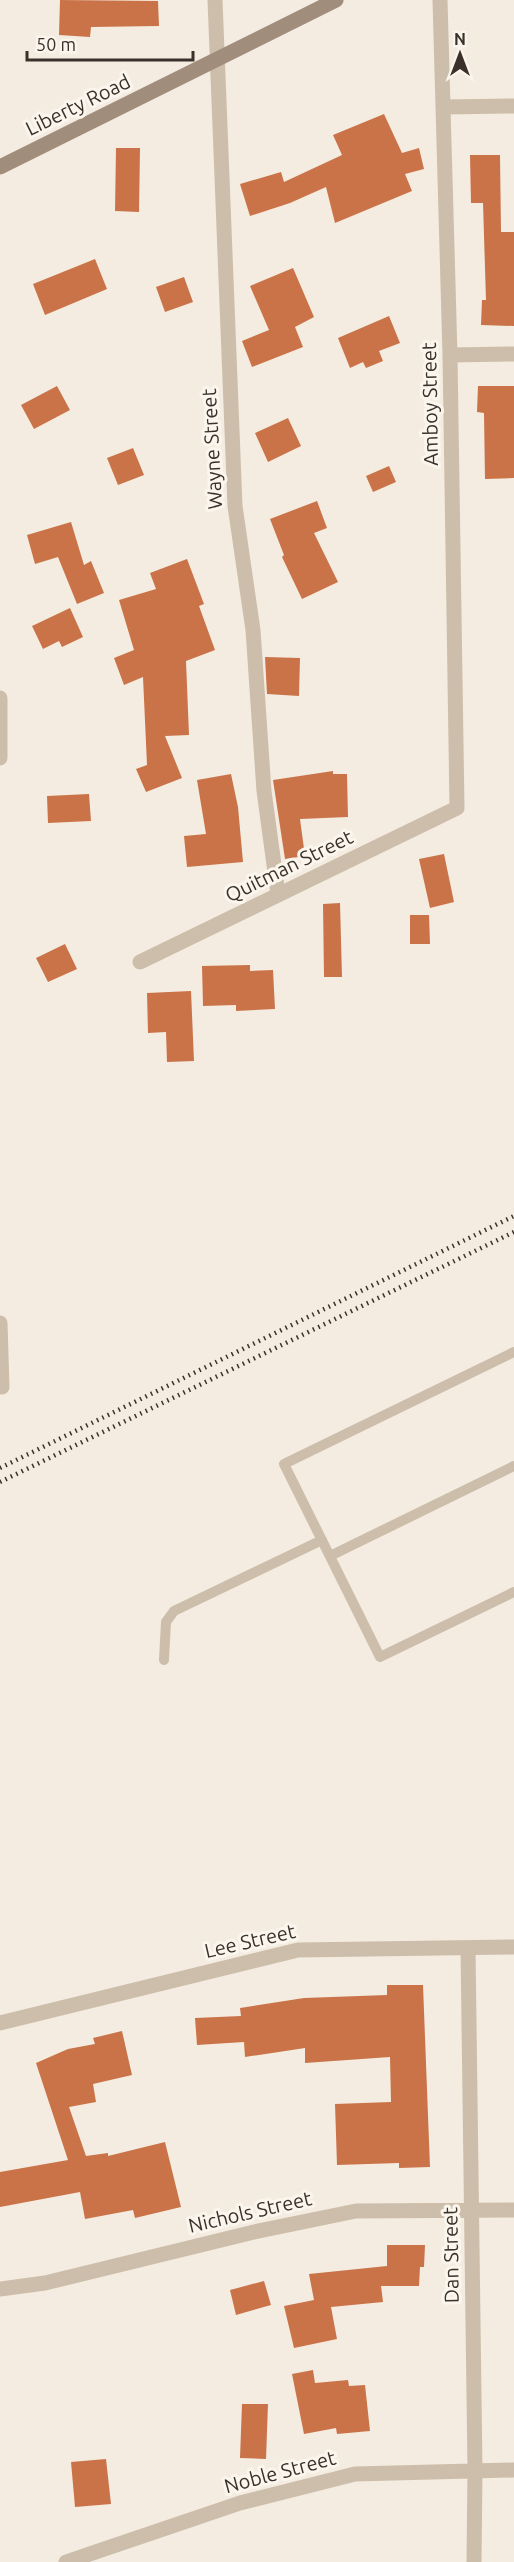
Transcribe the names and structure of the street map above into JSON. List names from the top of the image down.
{
  "streets": {
    "main road": ["Liberty Road"],
    "street": [
      "Amboy Street",
      "Wayne Street",
      "Quitman Street",
      "Lee Street",
      "Nichols Street",
      "Dan Street",
      "Noble Street"
    ]
  },
  "crossings": [
    ["Liberty Road", "Wayne Street"],
    ["Amboy Street", "Quitman Street"],
    ["Wayne Street", "Quitman Street"],
    ["Lee Street", "Dan Street"],
    ["Nichols Street", "Dan Street"],
    ["Dan Street", "Noble Street"]
  ],
  "scale_bar": "50 m",
  "north": "top"
}
